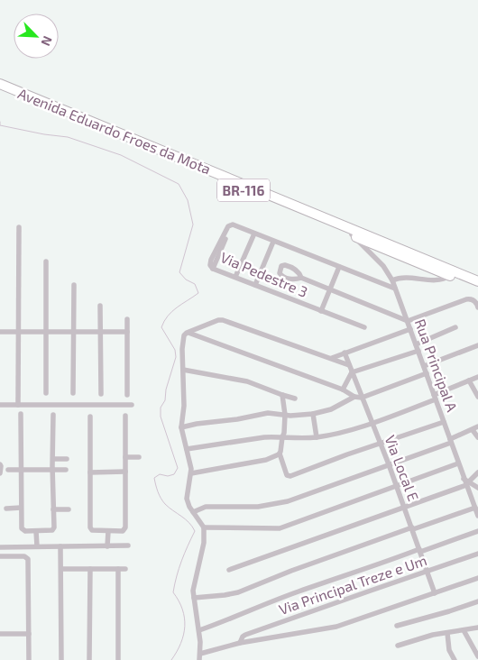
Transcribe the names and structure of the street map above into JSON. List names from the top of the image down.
{
  "streets": {
    "highway": ["Avenida Eduardo Froes da Mota", "BR-116"],
    "street": [
      "Via Pedestre 3",
      "Rua Principal A",
      "Via Local E",
      "Via Principal Treze e Um"
    ]
  },
  "crossings": [
    ["Avenida Eduardo Froes da Mota", "Rua Principal A"],
    ["Via Pedestre 3", "Rua Principal A"],
    ["Via Local E", "Via Principal Treze e Um"]
  ],
  "north": "bottom right"
}
